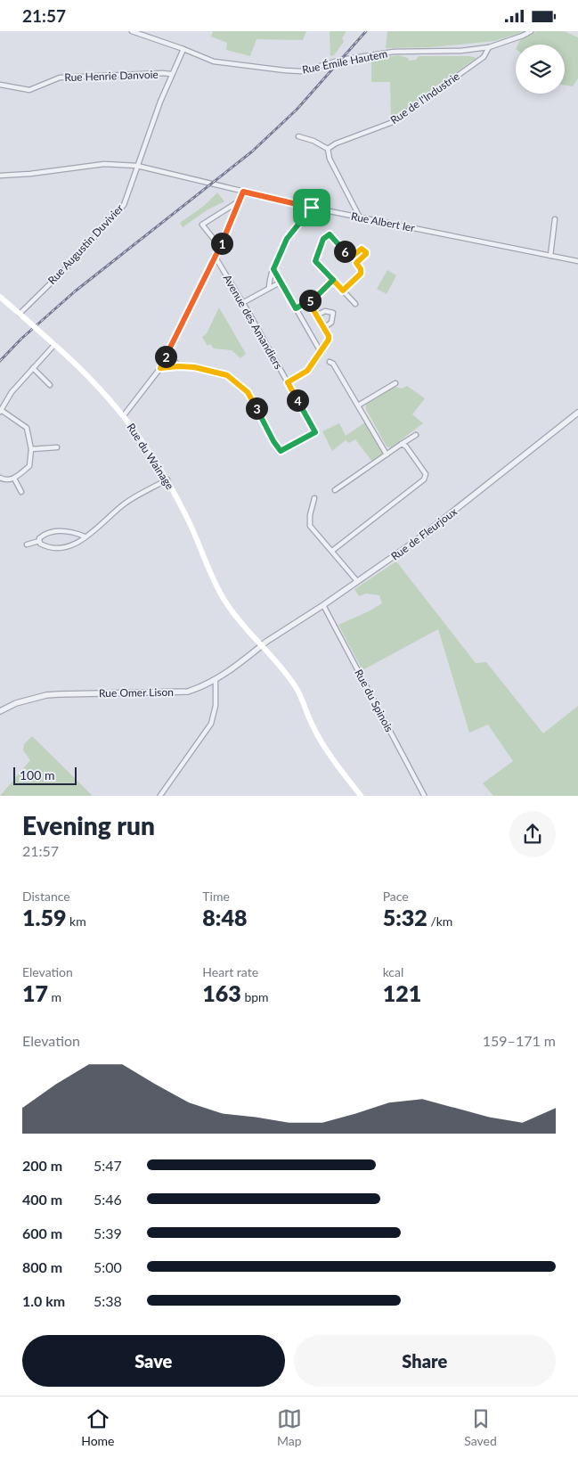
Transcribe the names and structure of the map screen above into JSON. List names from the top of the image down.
{
  "streets": {
    "main road": ["Rue du Wainage"],
    "street": [
      "Rue Émile Hautem",
      "Rue Henrie Danvoie",
      "Rue de l'Industrie",
      "Rue Albert Ier",
      "Rue Augustin Duvivier",
      "Avenue des Amandiers",
      "Rue de Fleurjoux",
      "Rue Omer Lison",
      "Rue du Spinois"
    ]
  },
  "crossings": [
    ["Rue Émile Hautem", "Rue de l'Industrie"],
    ["Rue Émile Hautem", "Rue Augustin Duvivier"],
    ["Rue Henrie Danvoie", "Rue Augustin Duvivier"],
    ["Rue Albert Ier", "Rue Augustin Duvivier"],
    ["Rue Augustin Duvivier", "Rue du Wainage"],
    ["Rue du Wainage", "Rue de Fleurjoux"],
    ["Rue du Wainage", "Rue Omer Lison"],
    ["Rue de Fleurjoux", "Rue Omer Lison"],
    ["Rue de Fleurjoux", "Rue du Spinois"]
  ],
  "scale_bar": "100 m",
  "page": {
    "status": "21:57",
    "pins": [
      "1",
      "6",
      "5",
      "2",
      "4",
      "3"
    ],
    "scale": "100 m",
    "heading": ["Evening run", "21:57"],
    "stats": [
      ["Distance", "1.59 km"],
      ["Time", "8:48"],
      ["Pace", "5:32 /km"],
      ["Elevation", "17 m"],
      ["Heart rate", "163 bpm"],
      ["kcal", "121"]
    ],
    "chart": ["Elevation", "159–171 m"],
    "list": [
      {
        "name": "200 m",
        "note": "5:47"
      },
      {
        "name": "400 m",
        "note": "5:46"
      },
      {
        "name": "600 m",
        "note": "5:39"
      },
      {
        "name": "800 m",
        "note": "5:00"
      },
      {
        "name": "1.0 km",
        "note": "5:38"
      }
    ],
    "buttons": ["Save", "Share"],
    "tabs": ["Home", "Map", "Saved"]
  }
}
